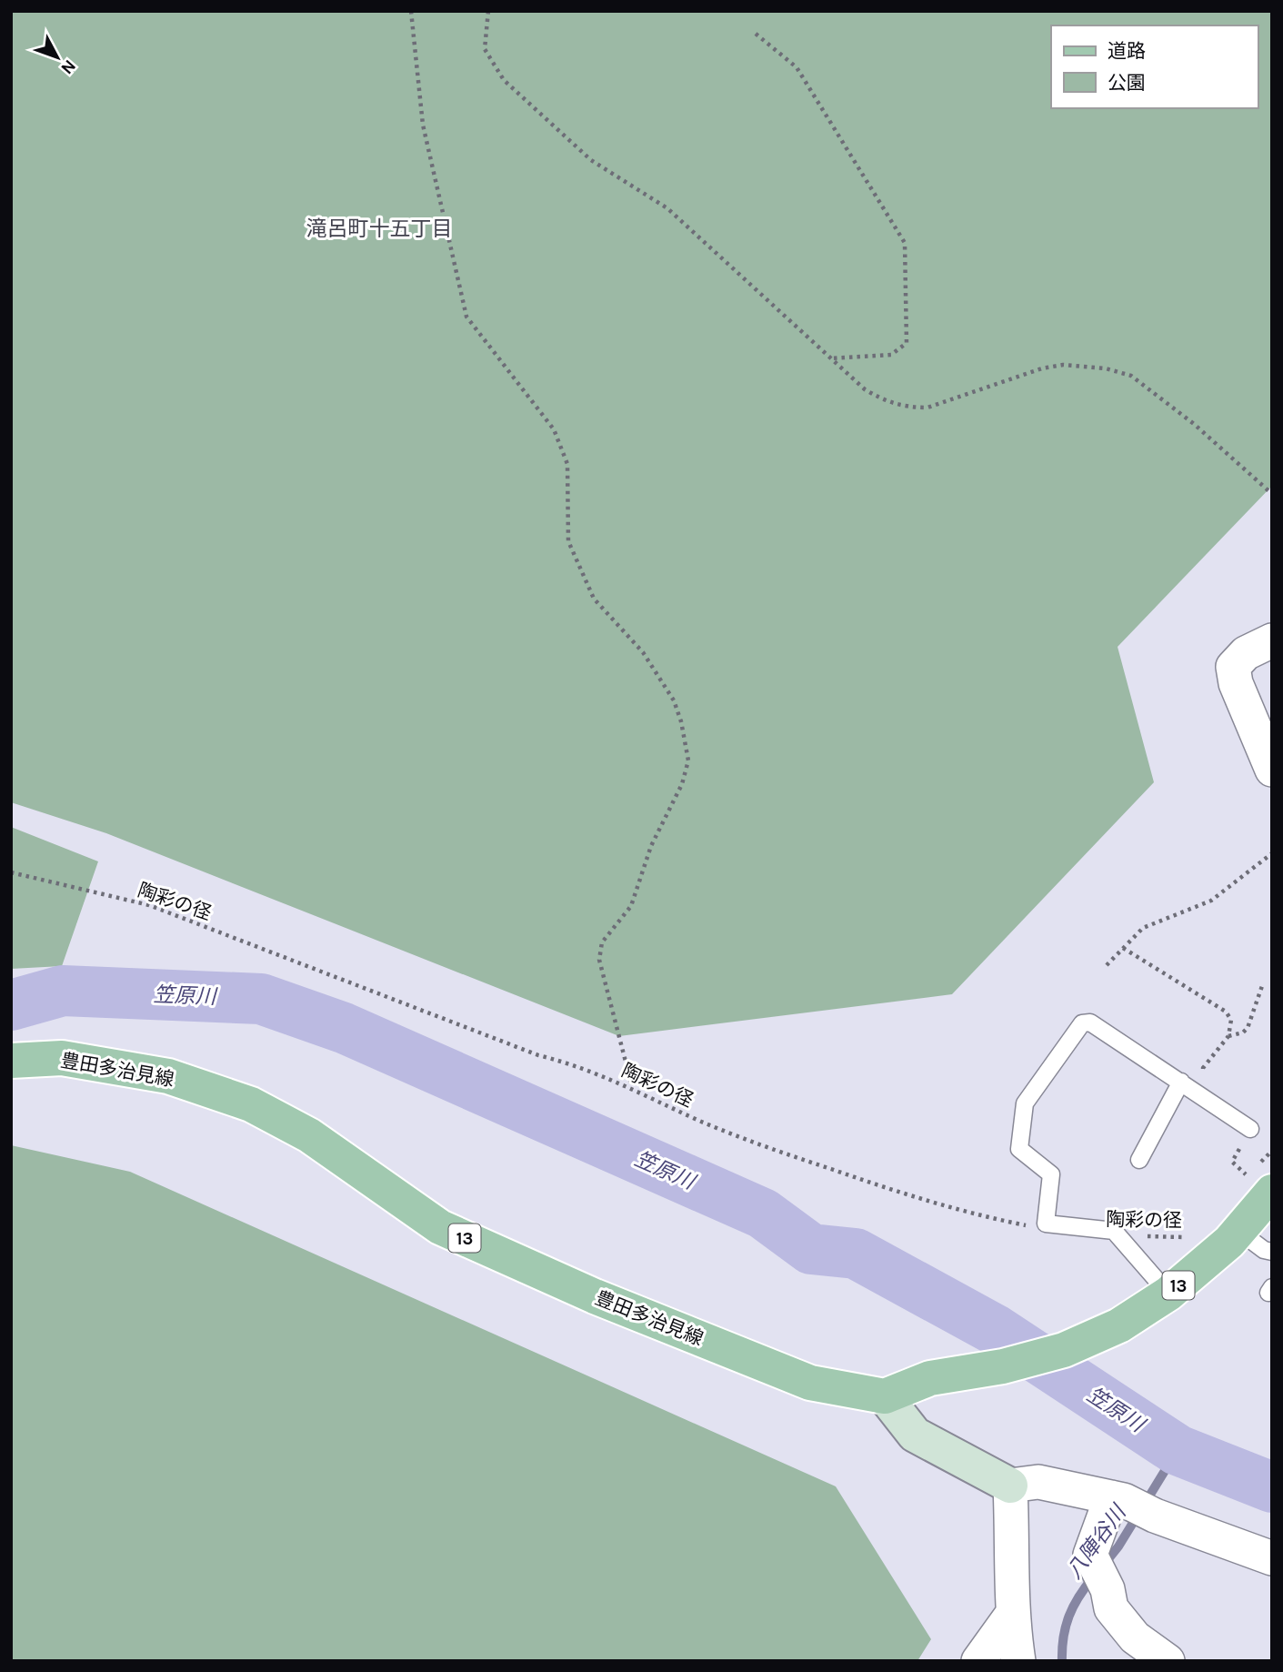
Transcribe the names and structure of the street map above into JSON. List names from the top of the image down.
{
  "streets": {
    "main road": ["豊田多治見線", "13"],
    "path": ["陶彩の径"]
  },
  "crossings": [
    ["豊田多治見線", "13"]
  ],
  "districts": ["滝呂町十五丁目"],
  "water": ["笠原川", "八陣谷川"],
  "legend": ["道路", "公園"],
  "north": "bottom right"
}
